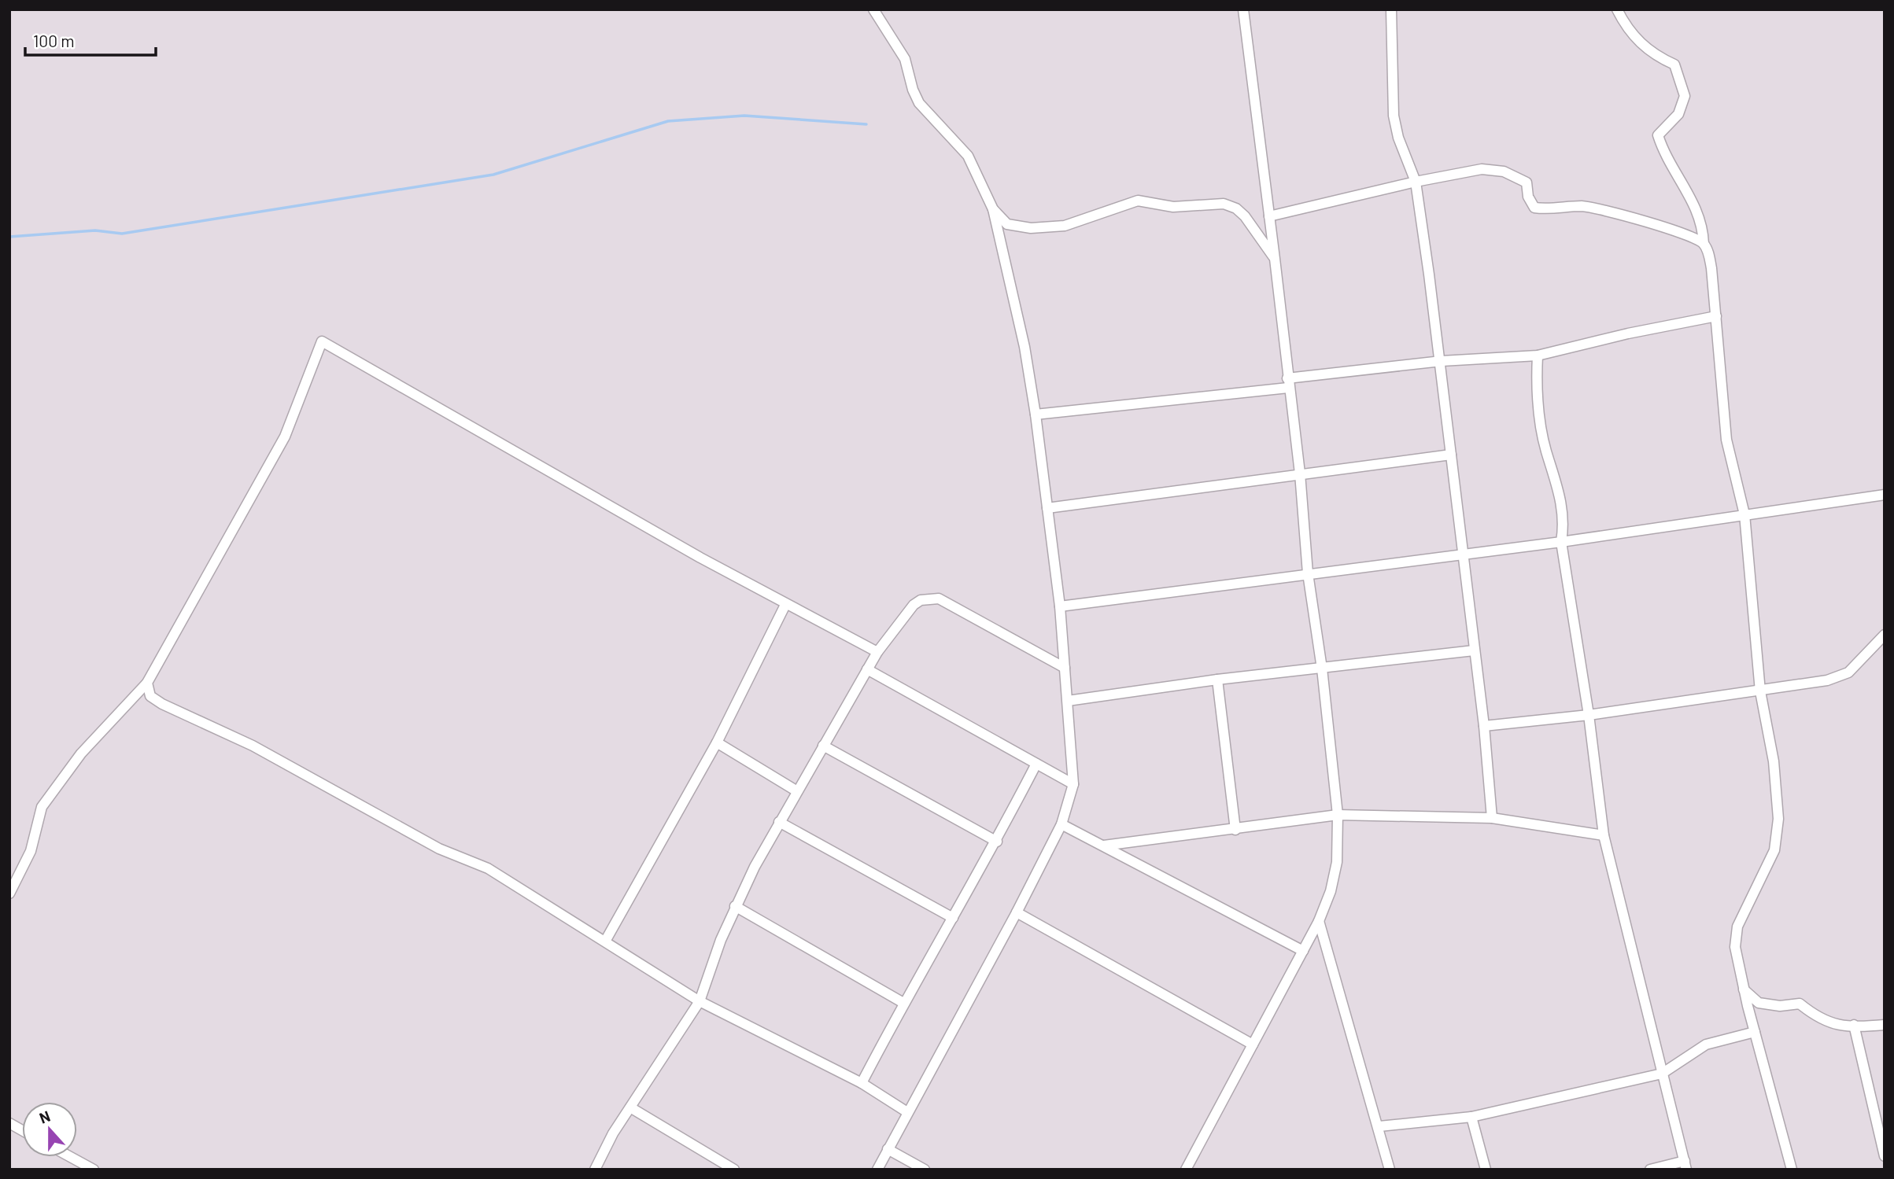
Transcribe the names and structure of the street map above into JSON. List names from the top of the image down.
{
  "scale_bar": "100 m",
  "north": "top"
}
